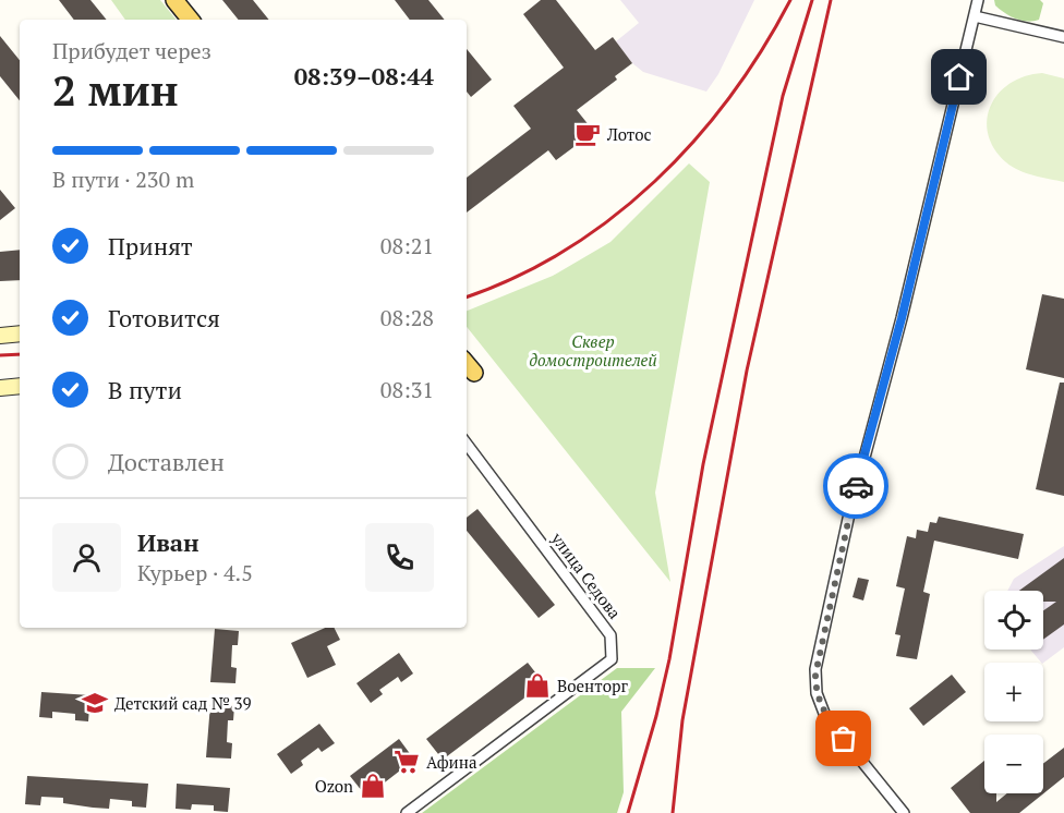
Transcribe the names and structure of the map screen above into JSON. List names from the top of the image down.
{
  "streets": {
    "street": ["улица Седова"]
  },
  "parks": ["Сквер домостроителей"],
  "places": {
    "cafe": ["Лотос"],
    "shop": ["Военторг", "Ozon"],
    "school or university": ["Детский сад № 39"],
    "supermarket": ["Афина"]
  },
  "page": {
    "heading": ["2 мин", "Прибудет через", "08:39–08:44"],
    "panel": ["Иван", "Курьер · 4.5"],
    "bar": "В пути · 230 m",
    "list": [
      ["Принят", "08:21"],
      ["Готовится", "08:28"],
      ["В пути", "08:31"],
      "Доставлен"
    ],
    "map_buttons": ["+", "−"]
  }
}
